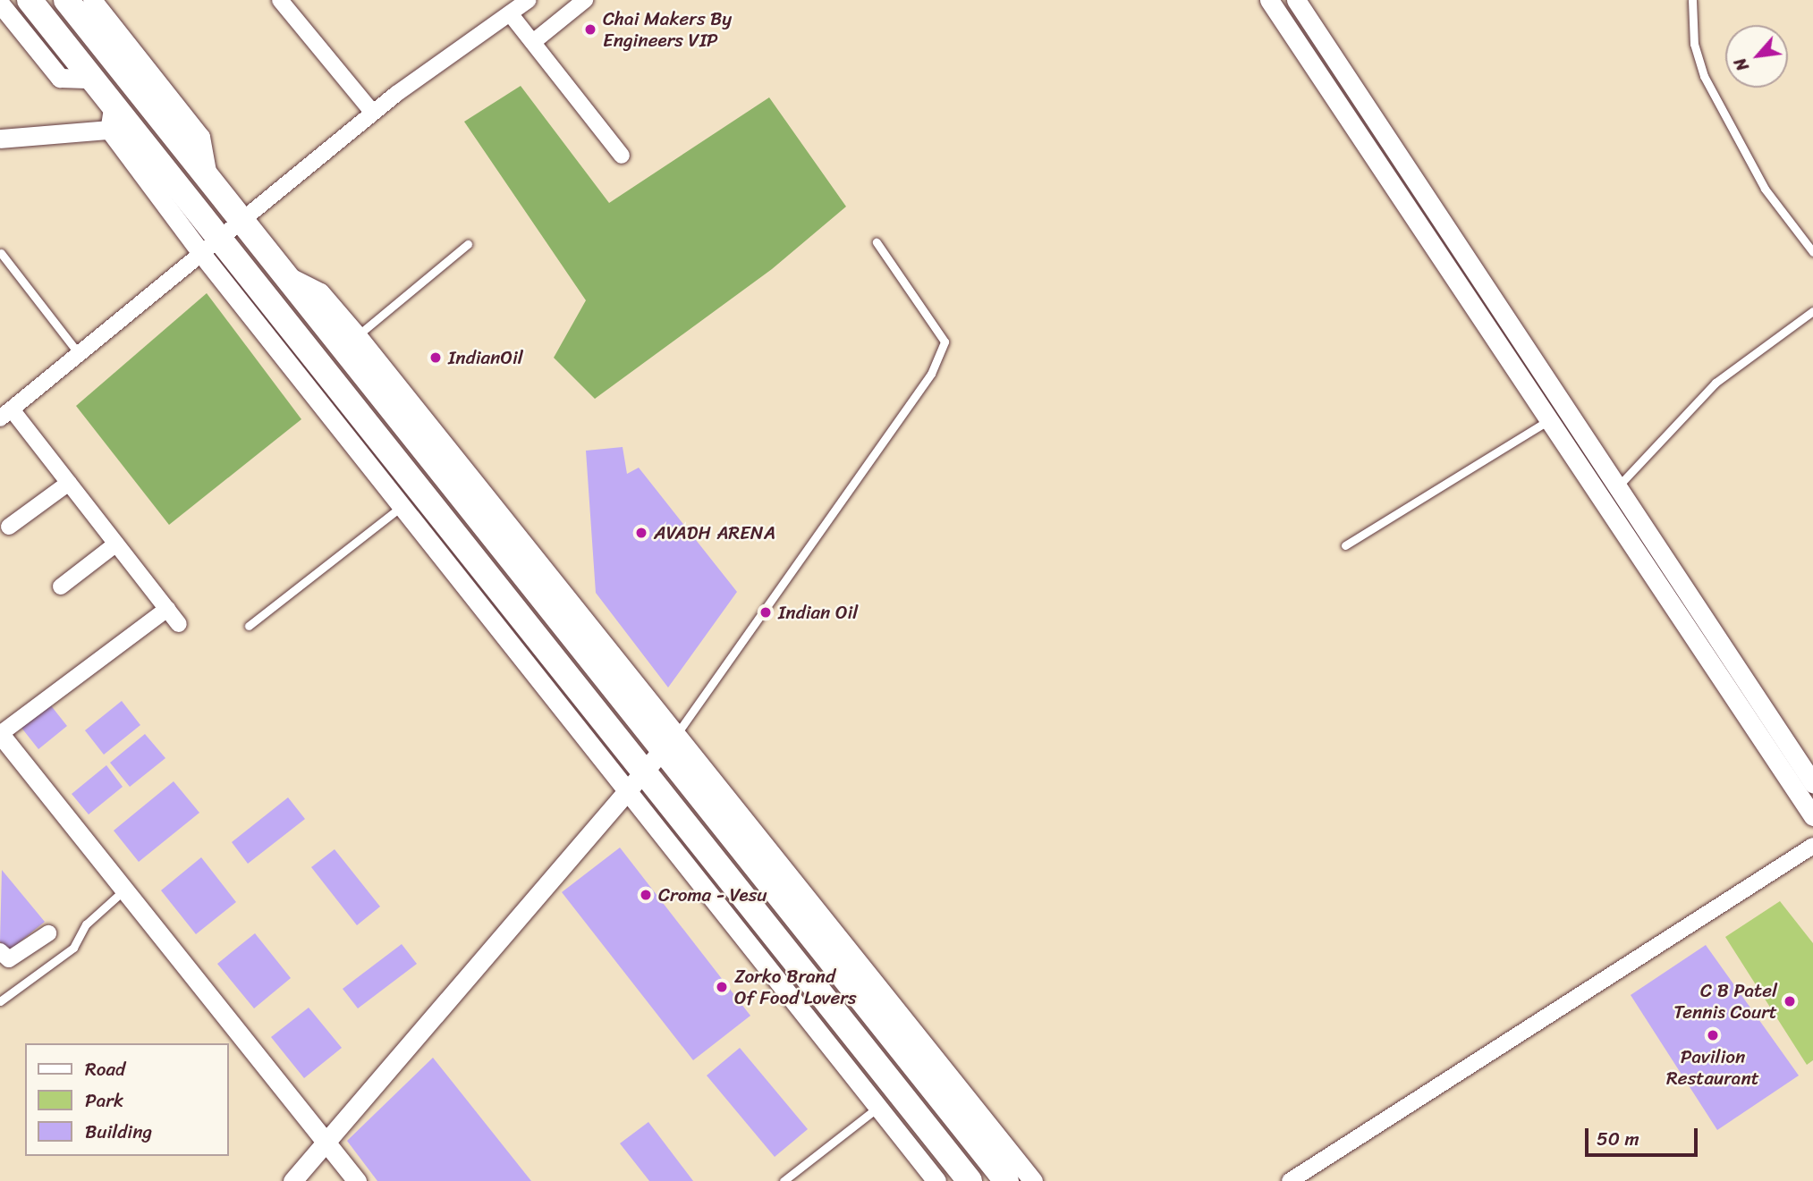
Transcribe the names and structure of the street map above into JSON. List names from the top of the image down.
{
  "places": [
    "Chai Makers By Engineers VIP",
    "IndianOil",
    "AVADH ARENA",
    "Indian Oil",
    "Croma - Vesu",
    "Zorko Brand Of Food Lovers",
    "C B Patel Tennis Court",
    "Pavilion Restaurant"
  ],
  "legend": ["Road", "Park", "Building"],
  "scale_bar": "50 m",
  "north": "bottom left"
}
